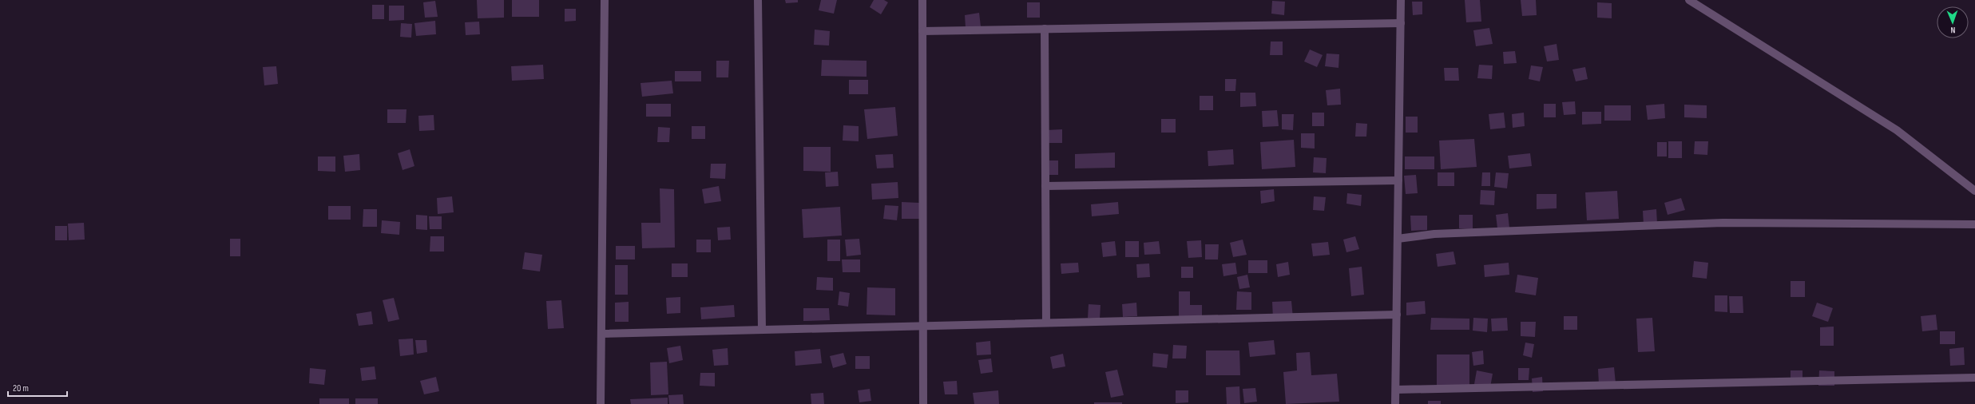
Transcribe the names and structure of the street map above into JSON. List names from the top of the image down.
{
  "scale_bar": "20 m",
  "north": "bottom"
}
